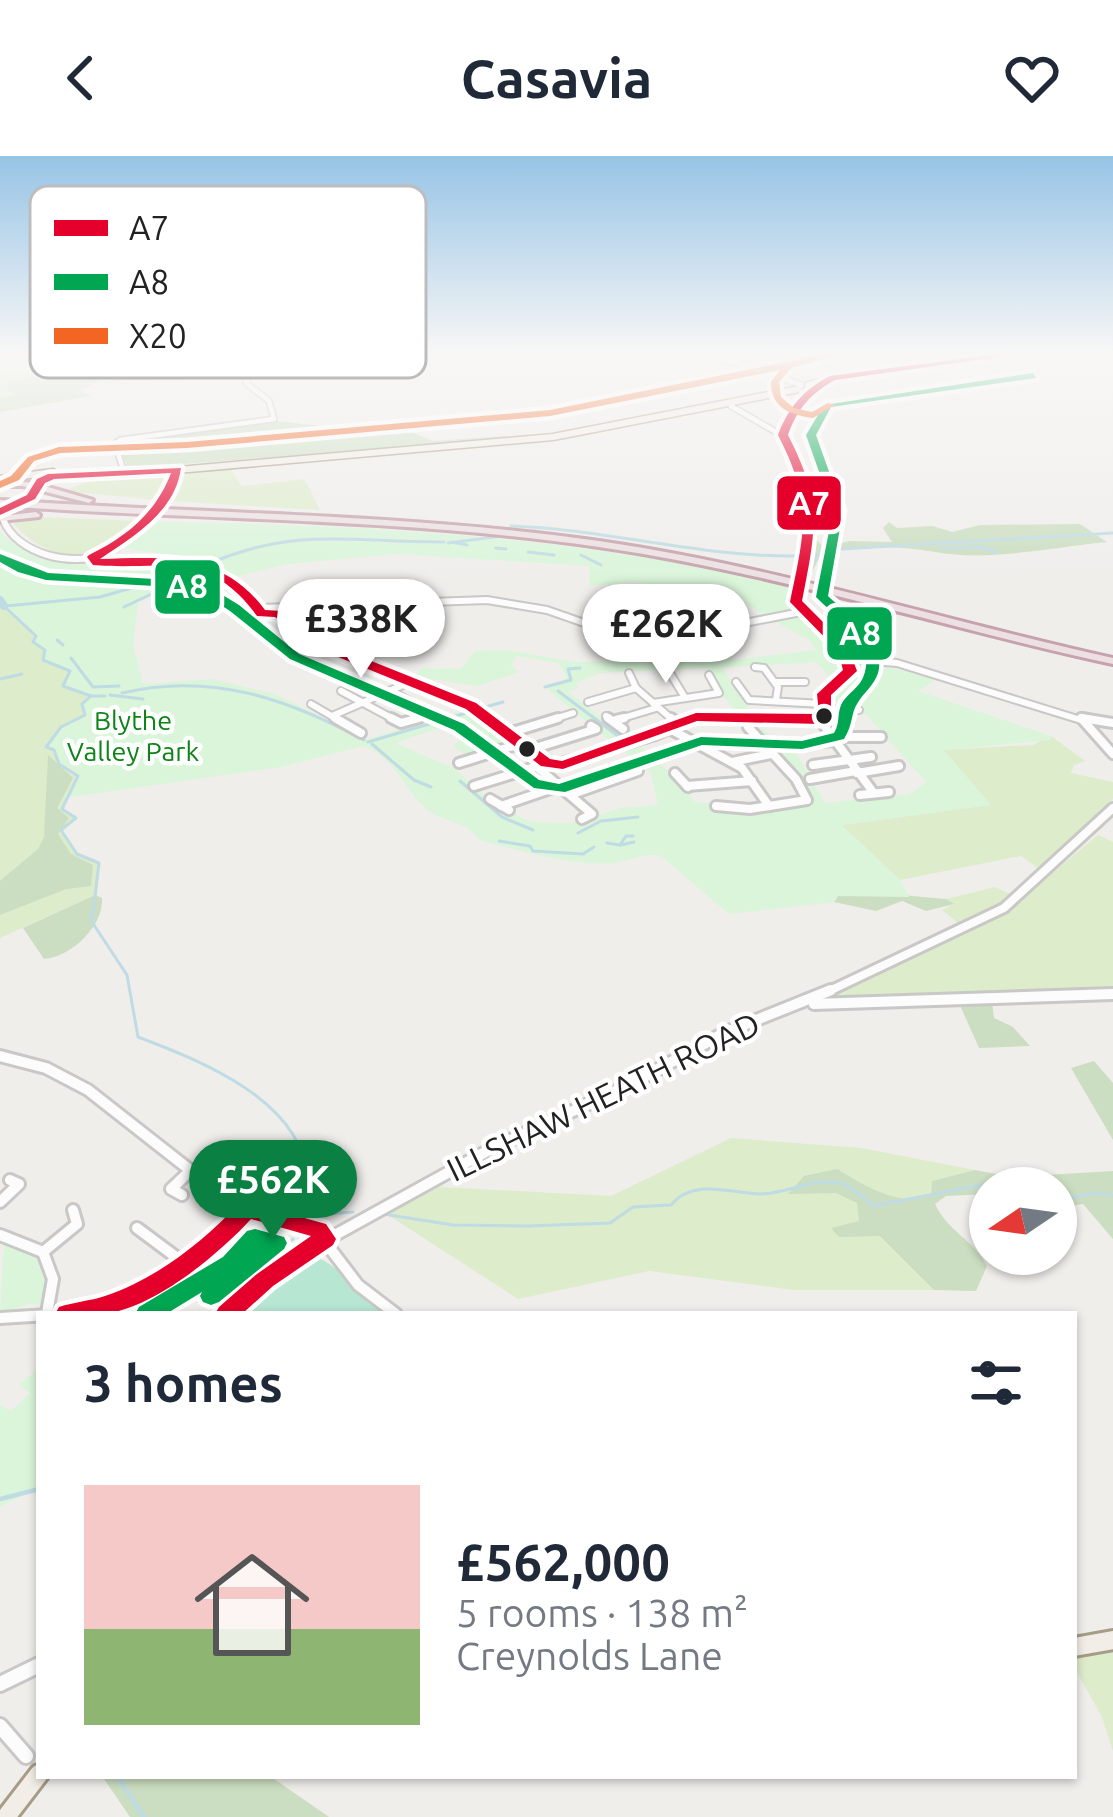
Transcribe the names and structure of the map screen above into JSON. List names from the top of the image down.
{
  "streets": {
    "street": ["ILLSHAW HEATH ROAD"]
  },
  "parks": ["Blythe Valley Park"],
  "lines": ["transit line A7", "transit line A8", "transit line X20"],
  "legend": ["A7", "A8", "X20"],
  "north": "left",
  "page": {
    "header": "Casavia",
    "price": ["£338K", "£262K", "£562K"],
    "heading": "3 homes",
    "list": [
      {
        "name": "£562,000",
        "note": "5 rooms · 138 m² · Creynolds Lane"
      }
    ]
  }
}
